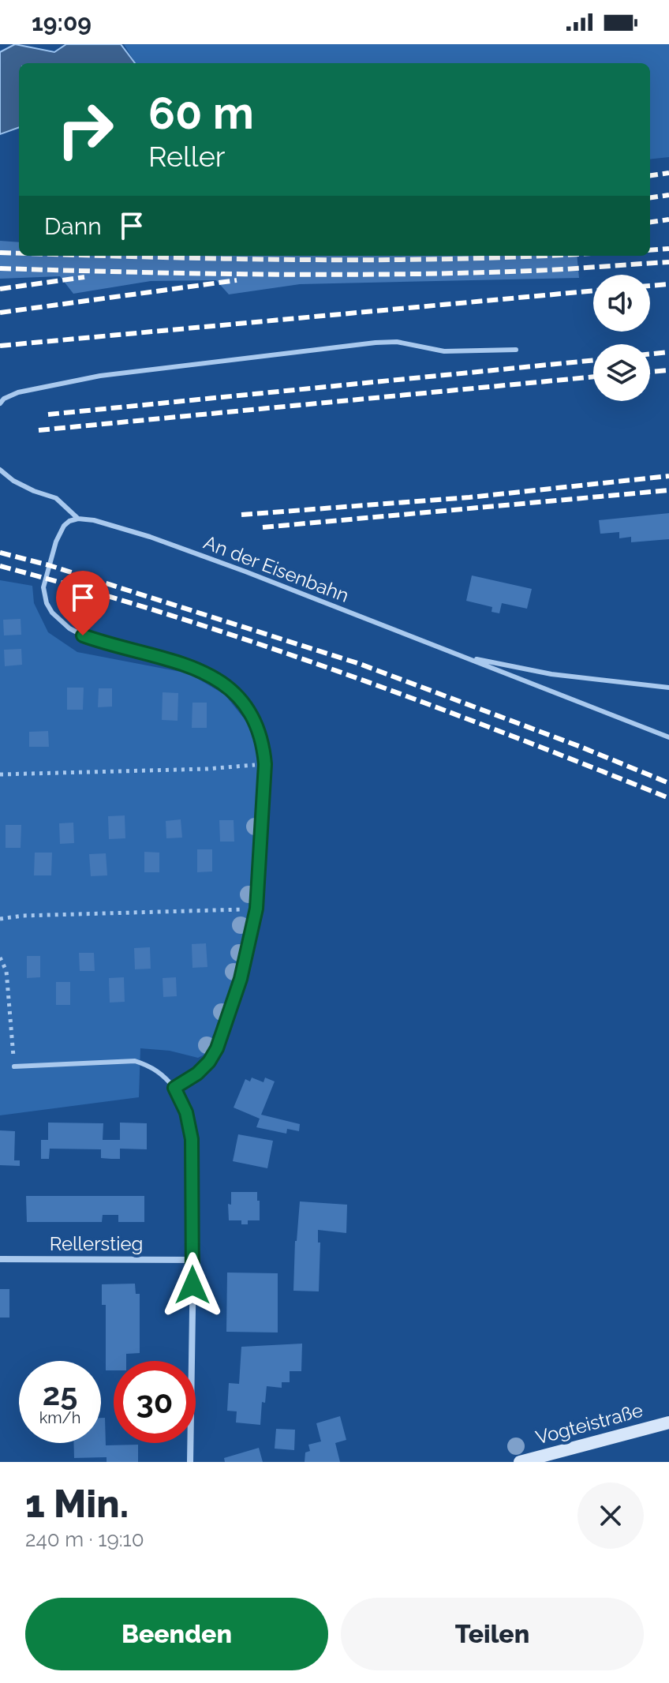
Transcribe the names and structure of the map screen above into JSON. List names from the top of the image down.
{
  "streets": {
    "street": ["Rellerstieg", "Vogteistraße"],
    "lane": ["An der Eisenbahn"]
  },
  "page": {
    "status": "19:09",
    "turn": ["60 m", "Reller"],
    "then": "Dann",
    "speed": "25 km/h",
    "limit": "30",
    "heading": ["1 Min.", "240 m · 19:10"],
    "buttons": ["Beenden", "Teilen"]
  }
}
